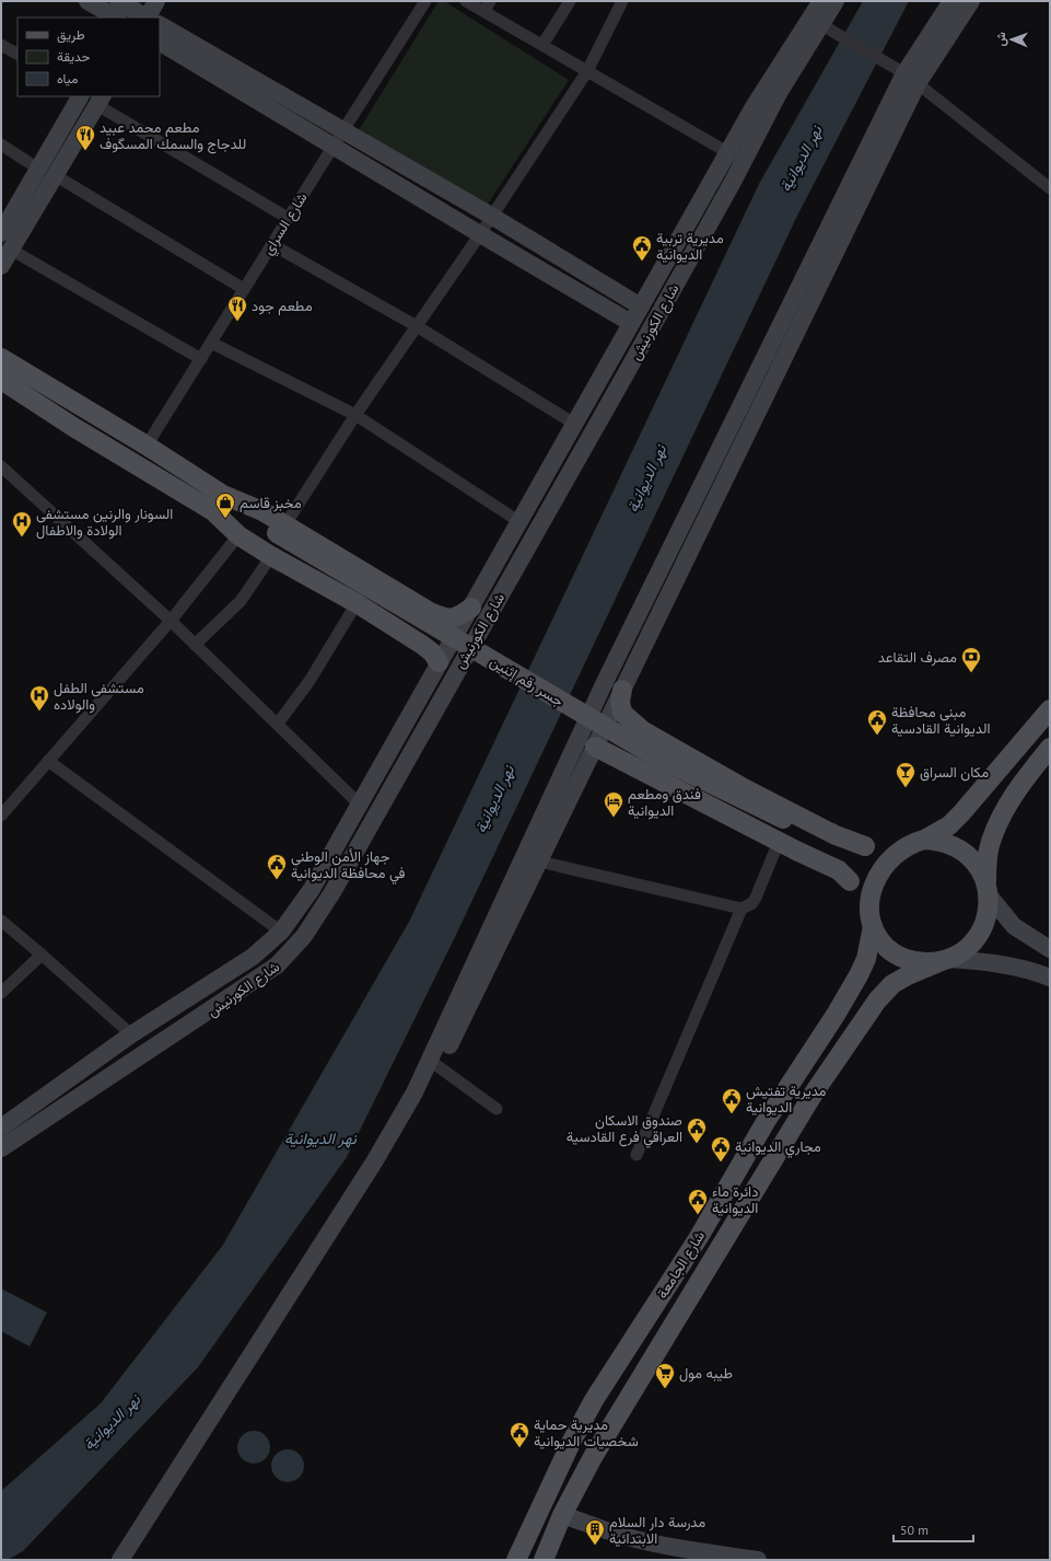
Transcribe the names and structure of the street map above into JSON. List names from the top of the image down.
{
  "streets": {
    "main road": ["شارع الكورنيش", "جسر رقم إثنين", "شارع الجامعة"],
    "street": ["شارع السراي"]
  },
  "water": ["نهر الديوانية"],
  "places": {
    "restaurant": ["مطعم محمد عبيد للدجاج والسمك المسگوف", "مطعم جود"],
    "public building": [
      "مديرية تربية الديوانية",
      "مبنى محافظة الديوانية القادسية",
      "جهاز الأمن الوطني في محافظة الديوانية",
      "مديرية تفتيش الديوانية",
      "صندوق الاسكان العراقي فرع القادسية",
      "مجاري الديوانية",
      "دائرة ماء الديوانية",
      "مديرية حماية شخصيات الديوانية"
    ],
    "shop": ["مخبز قاسم"],
    "hospital": ["السونار والرنين مستشفى الولادة والاطفال", "مستشفى الطفل والولاده"],
    "bank": ["مصرف التقاعد"],
    "bar": ["مكان السراق"],
    "hotel": ["فندق ومطعم الديوانية"],
    "supermarket": ["طيبه مول"],
    "building": ["مدرسة دار السلام الابتدائية"]
  },
  "legend": ["طريق", "حديقة", "مياه"],
  "scale_bar": "50 m",
  "north": "left"
}
